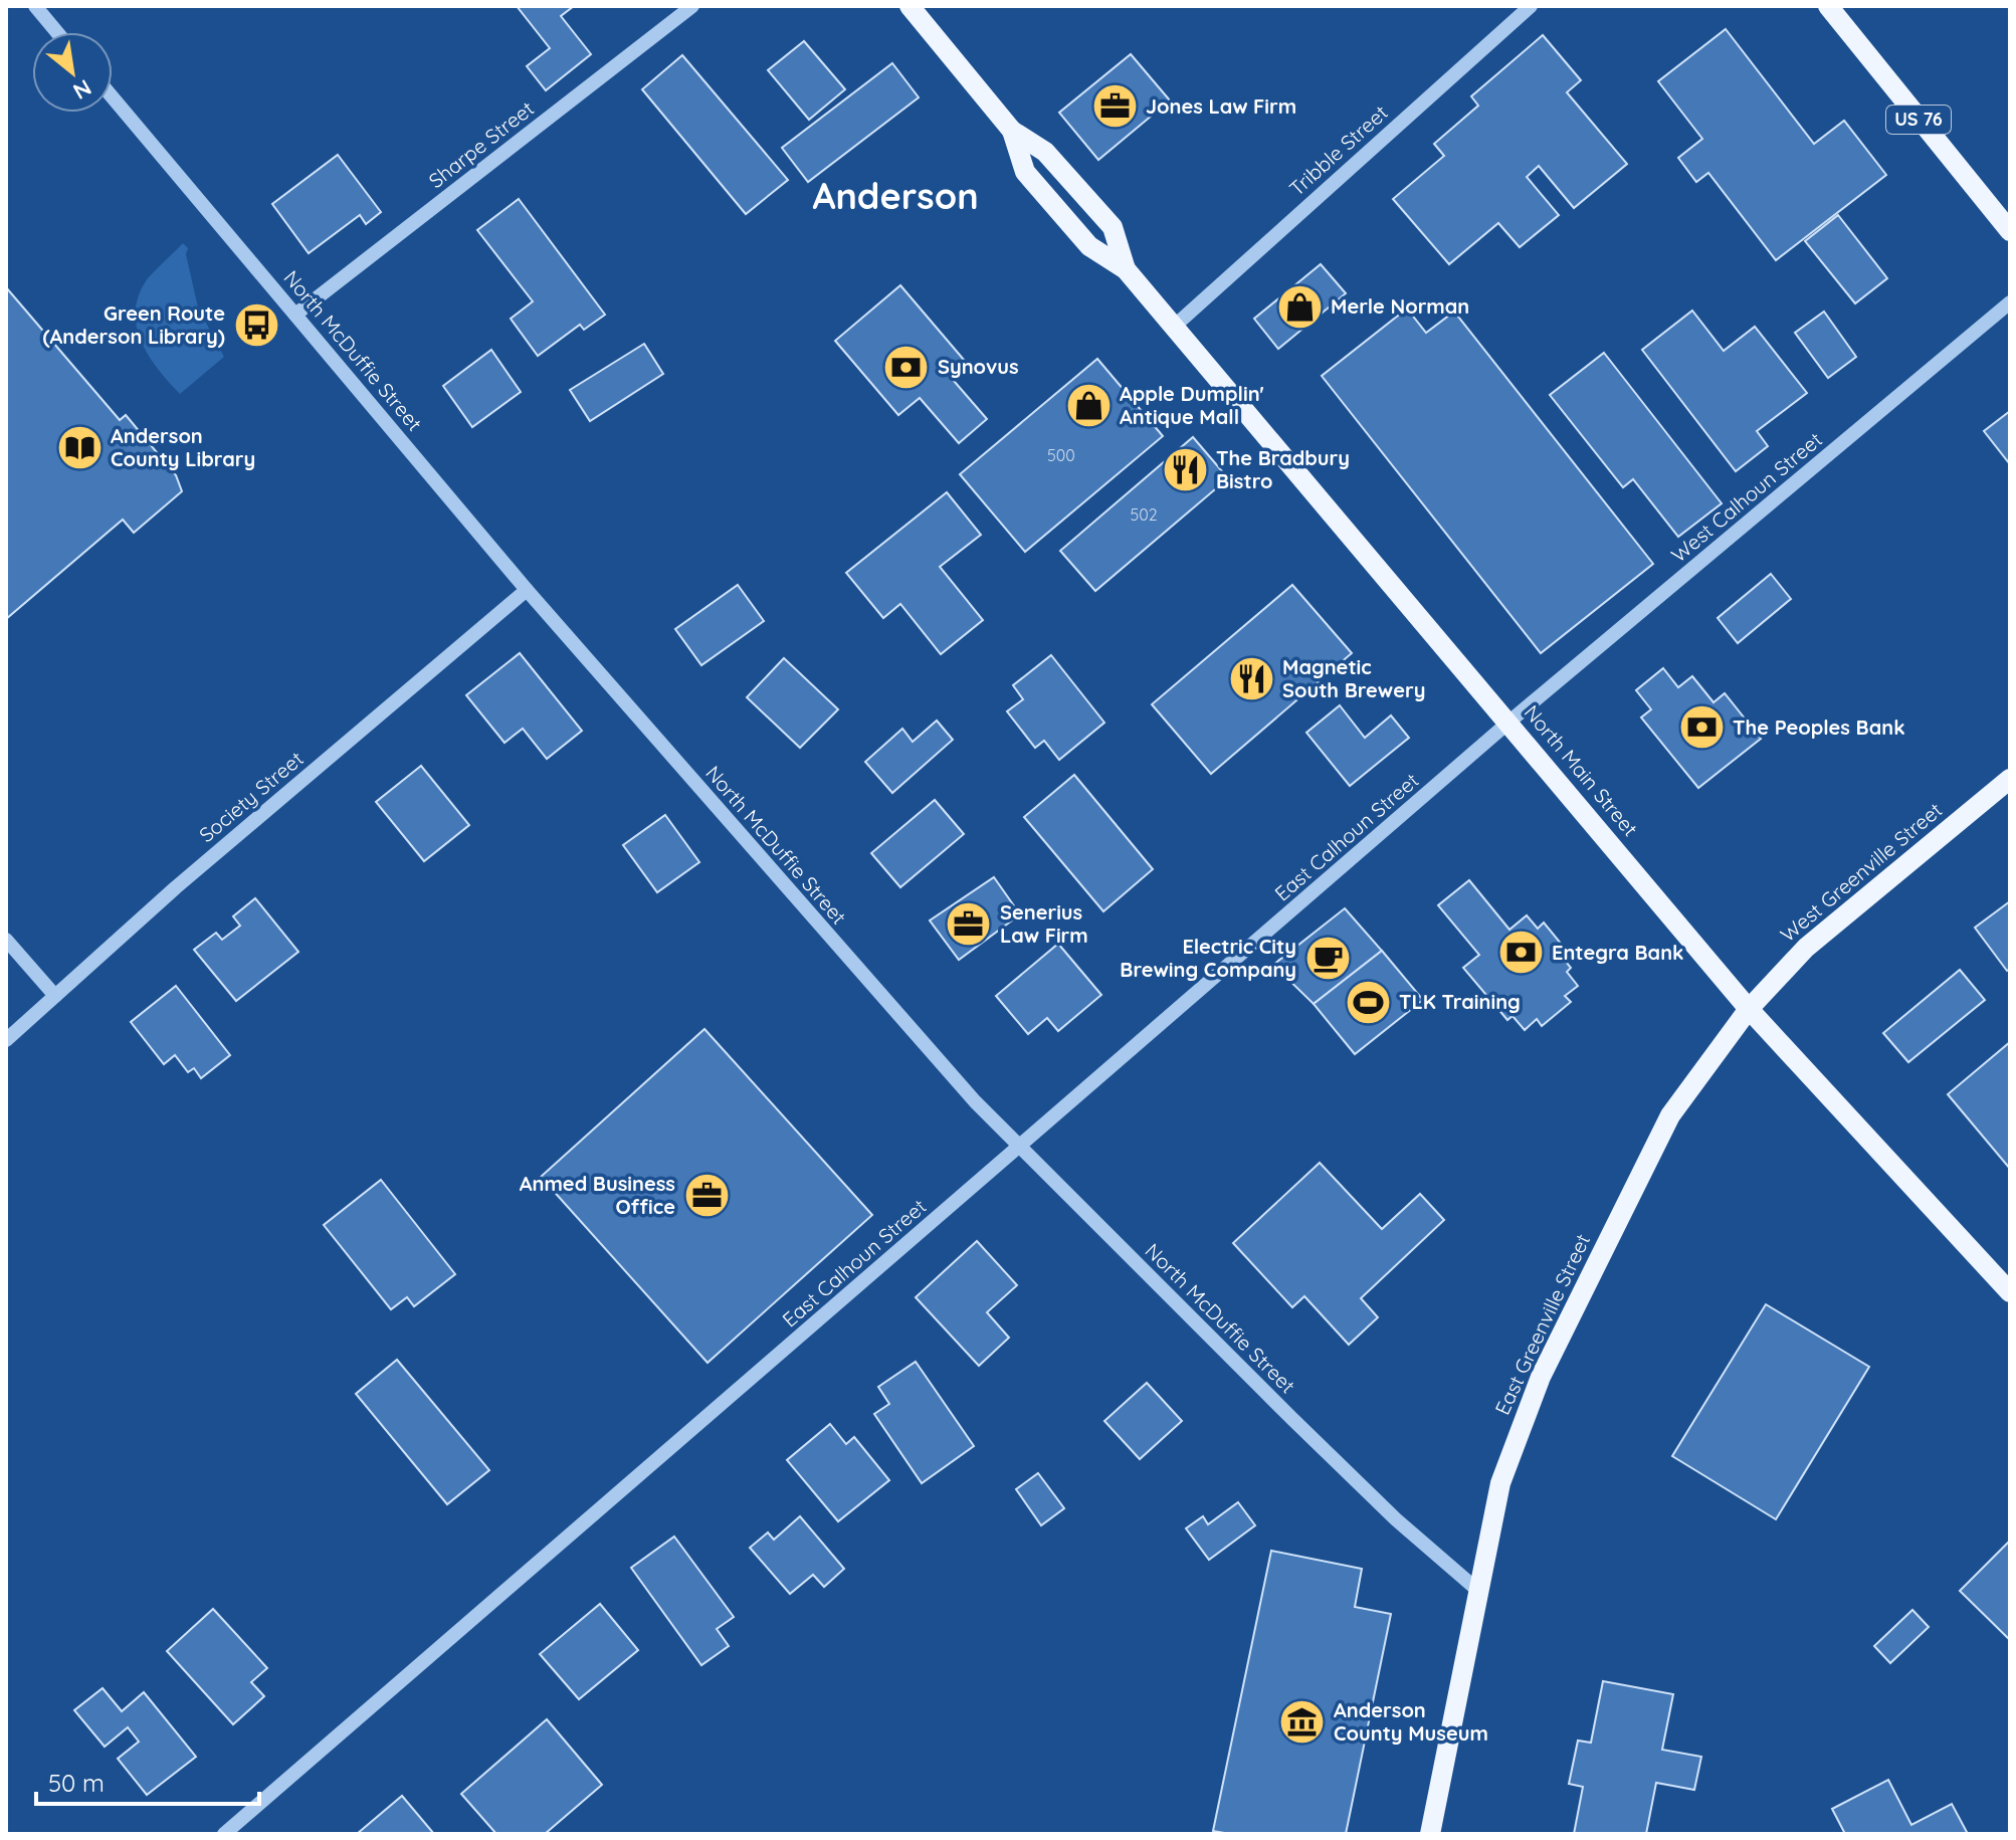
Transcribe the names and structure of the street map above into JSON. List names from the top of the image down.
{
  "streets": {
    "main road": [
      "US 76",
      "North Main Street",
      "West Greenville Street",
      "East Greenville Street"
    ],
    "street": [
      "Sharpe Street",
      "Tribble Street",
      "North McDuffie Street",
      "West Calhoun Street",
      "Society Street",
      "East Calhoun Street"
    ]
  },
  "crossings": [
    ["Sharpe Street", "North McDuffie Street"],
    ["Tribble Street", "North Main Street"],
    ["North McDuffie Street", "Society Street"],
    ["North McDuffie Street", "East Calhoun Street"],
    ["North McDuffie Street", "East Greenville Street"],
    ["West Calhoun Street", "North Main Street"],
    ["West Calhoun Street", "East Calhoun Street"],
    ["North Main Street", "East Calhoun Street"],
    ["North Main Street", "West Greenville Street"],
    ["North Main Street", "East Greenville Street"],
    ["West Greenville Street", "East Greenville Street"]
  ],
  "districts": ["Anderson"],
  "places": {
    "office": ["Jones Law Firm", "Senerius Law Firm", "Anmed Business Office"],
    "shop": ["Merle Norman", "Apple Dumplin' Antique Mall"],
    "bus stop": ["Green Route (Anderson Library)"],
    "bank": ["Synovus", "The Peoples Bank", "Entegra Bank"],
    "library": ["Anderson County Library"],
    "restaurant": ["The Bradbury Bistro", "Magnetic South Brewery"],
    "cafe": ["Electric City Brewing Company"],
    "sports": ["TLK Training"],
    "museum": ["Anderson County Museum"]
  },
  "house_numbers": ["500", "502"],
  "scale_bar": "50 m",
  "north": "bottom right"
}
